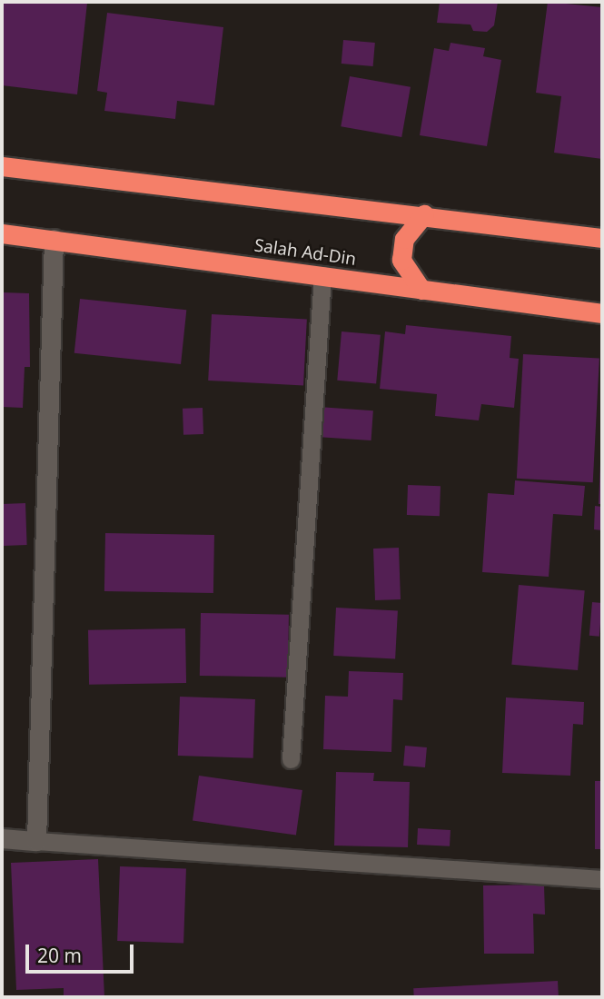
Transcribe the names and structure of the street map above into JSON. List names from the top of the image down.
{
  "streets": {
    "highway": ["Salah Ad-Din"]
  },
  "scale_bar": "20 m"
}
